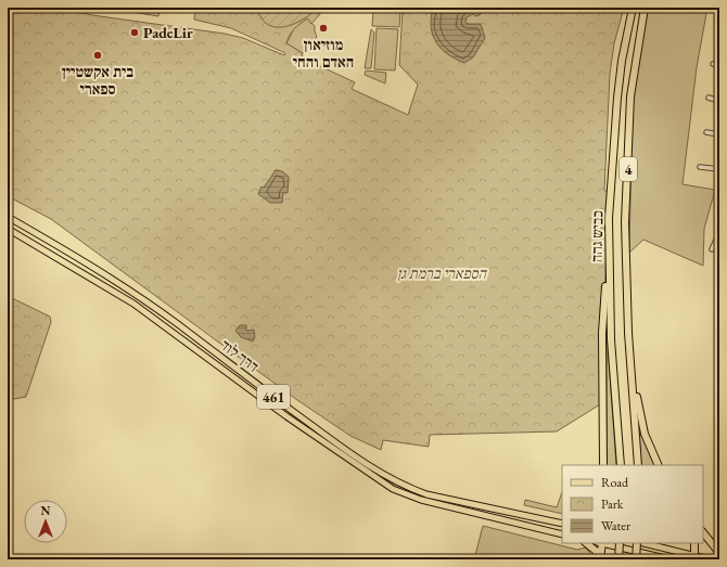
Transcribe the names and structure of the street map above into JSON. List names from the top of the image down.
{
  "streets": {
    "highway": ["4", "כביש גהה"],
    "main road": ["דרך לוד", "461"]
  },
  "parks": ["הספארי ברמת גן"],
  "places": ["מוזיאון האדם והחי", "PadeLir", "בית אקשטיין ספארי"],
  "legend": ["Road", "Park", "Water"],
  "north": "top"
}
